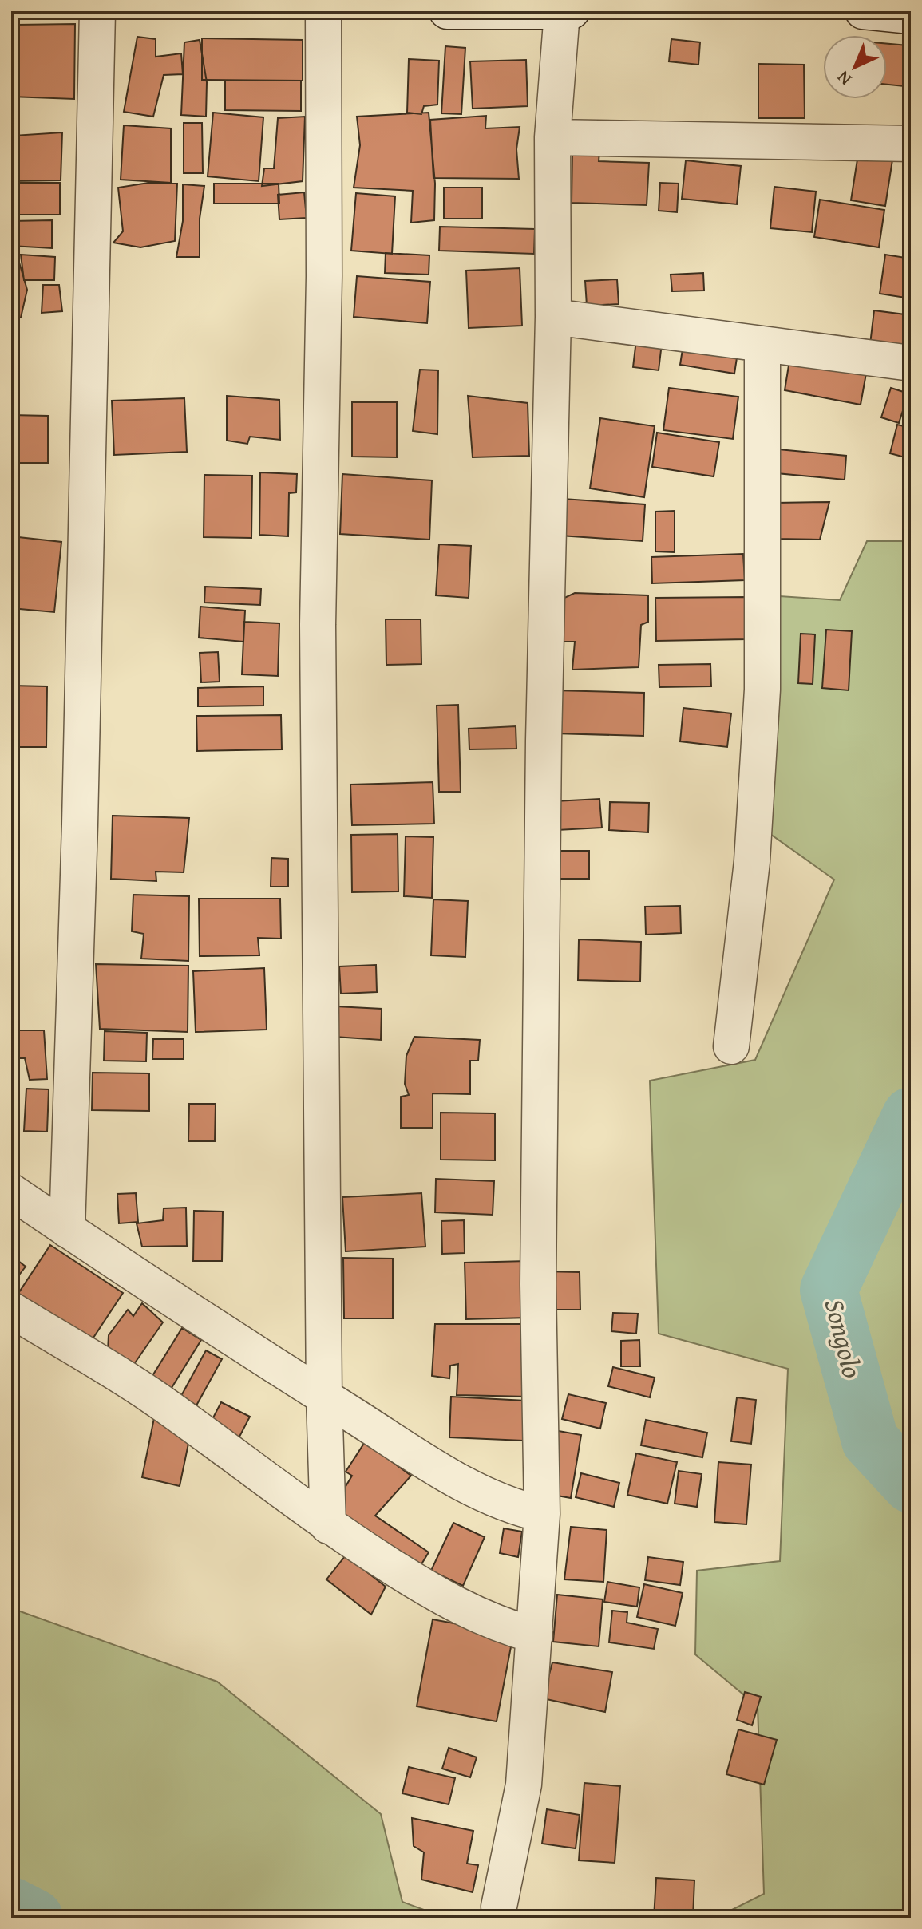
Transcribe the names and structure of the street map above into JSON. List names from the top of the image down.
{
  "water": ["Songolo"],
  "north": "bottom left"
}
